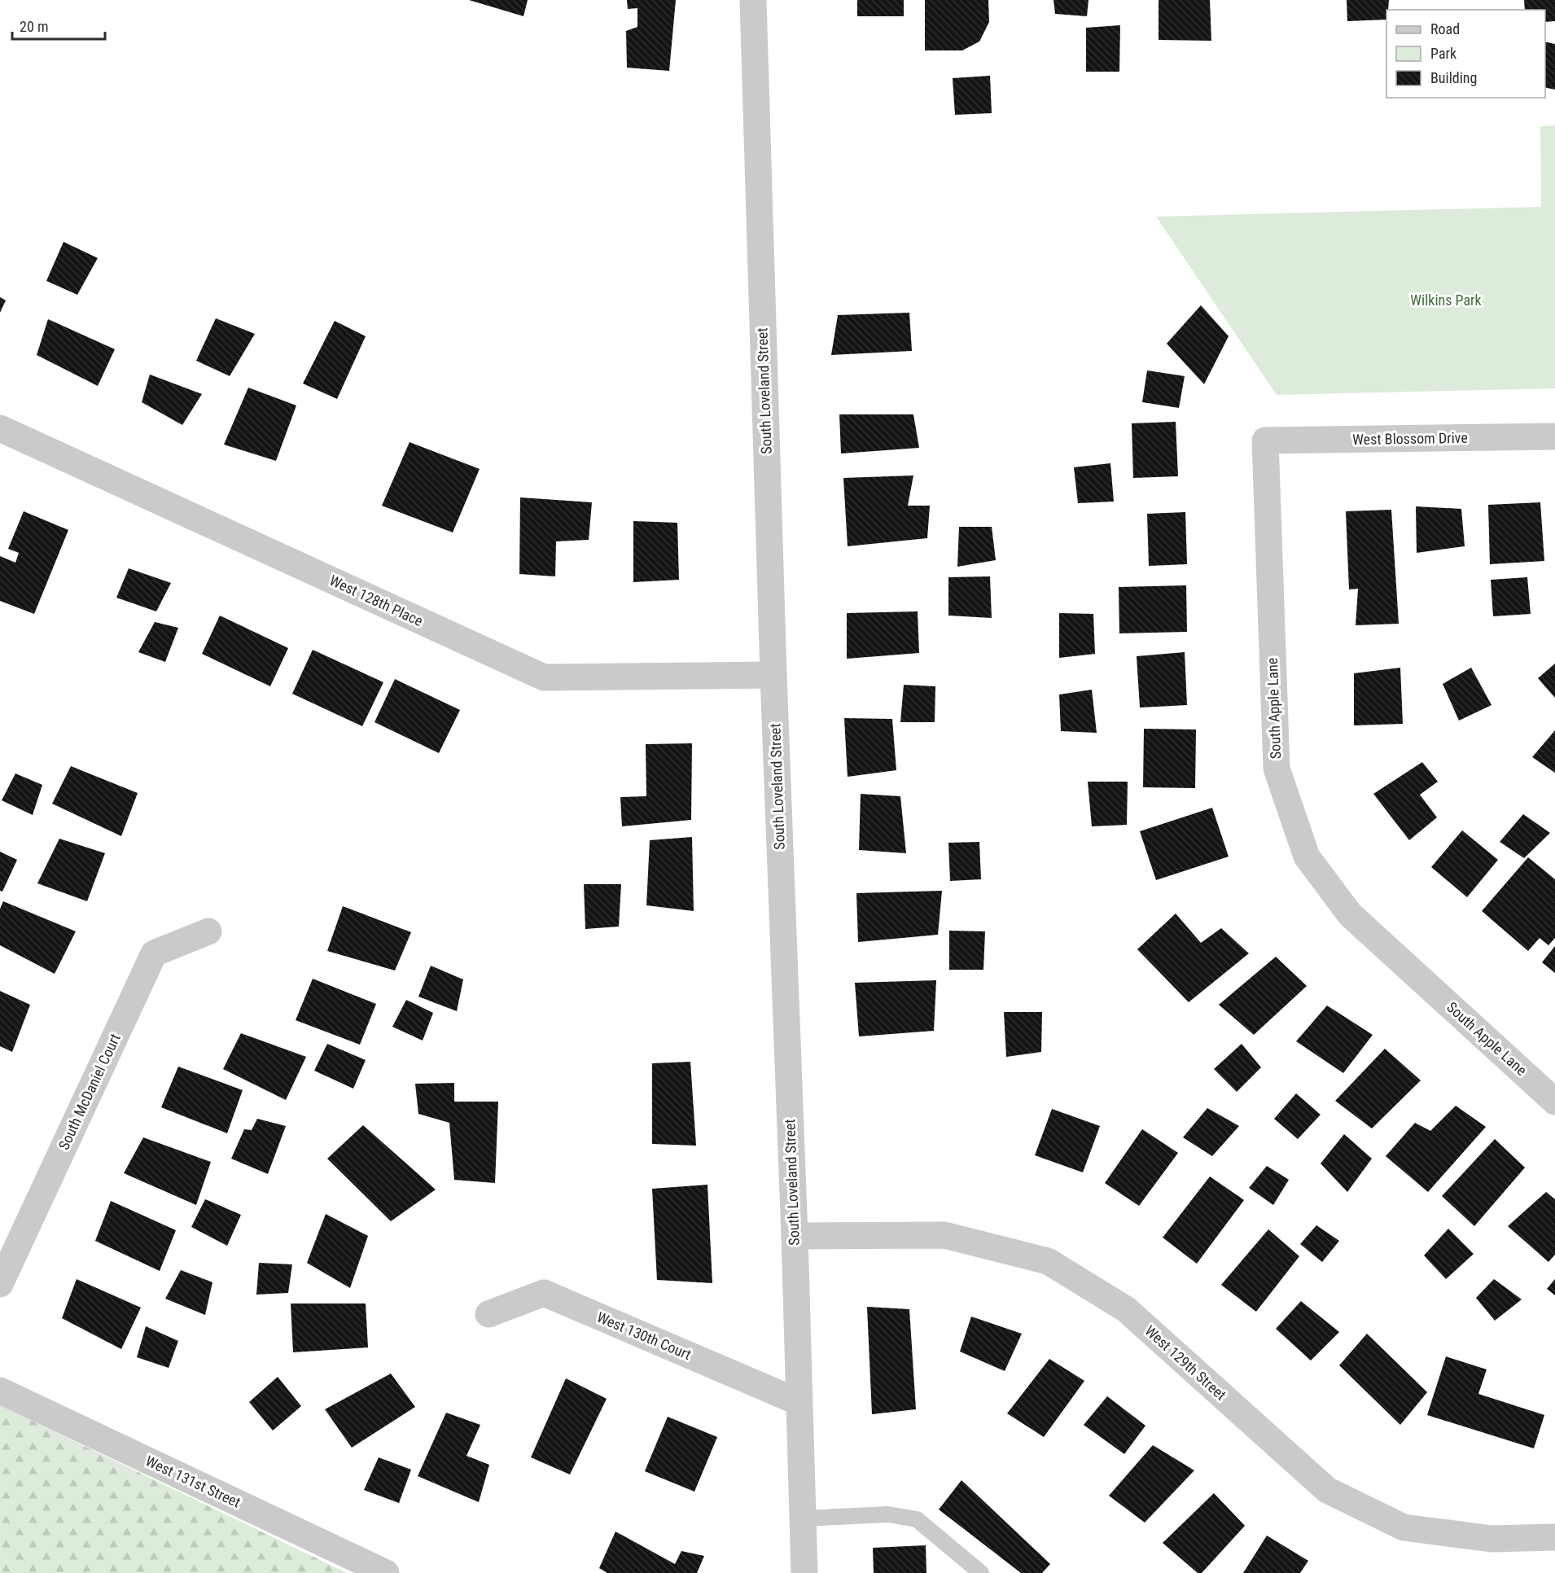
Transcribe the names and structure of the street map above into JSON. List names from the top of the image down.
{
  "streets": {
    "street": [
      "South Loveland Street",
      "West Blossom Drive",
      "West 128th Place",
      "South Apple Lane",
      "South McDaniel Court",
      "West 130th Court",
      "West 129th Street",
      "West 131st Street"
    ]
  },
  "crossings": [
    ["South Loveland Street", "West 128th Place"],
    ["South Loveland Street", "West 130th Court"],
    ["South Loveland Street", "West 129th Street"],
    ["West Blossom Drive", "South Apple Lane"]
  ],
  "parks": ["Wilkins Park"],
  "legend": ["Road", "Park", "Building"],
  "scale_bar": "20 m"
}
